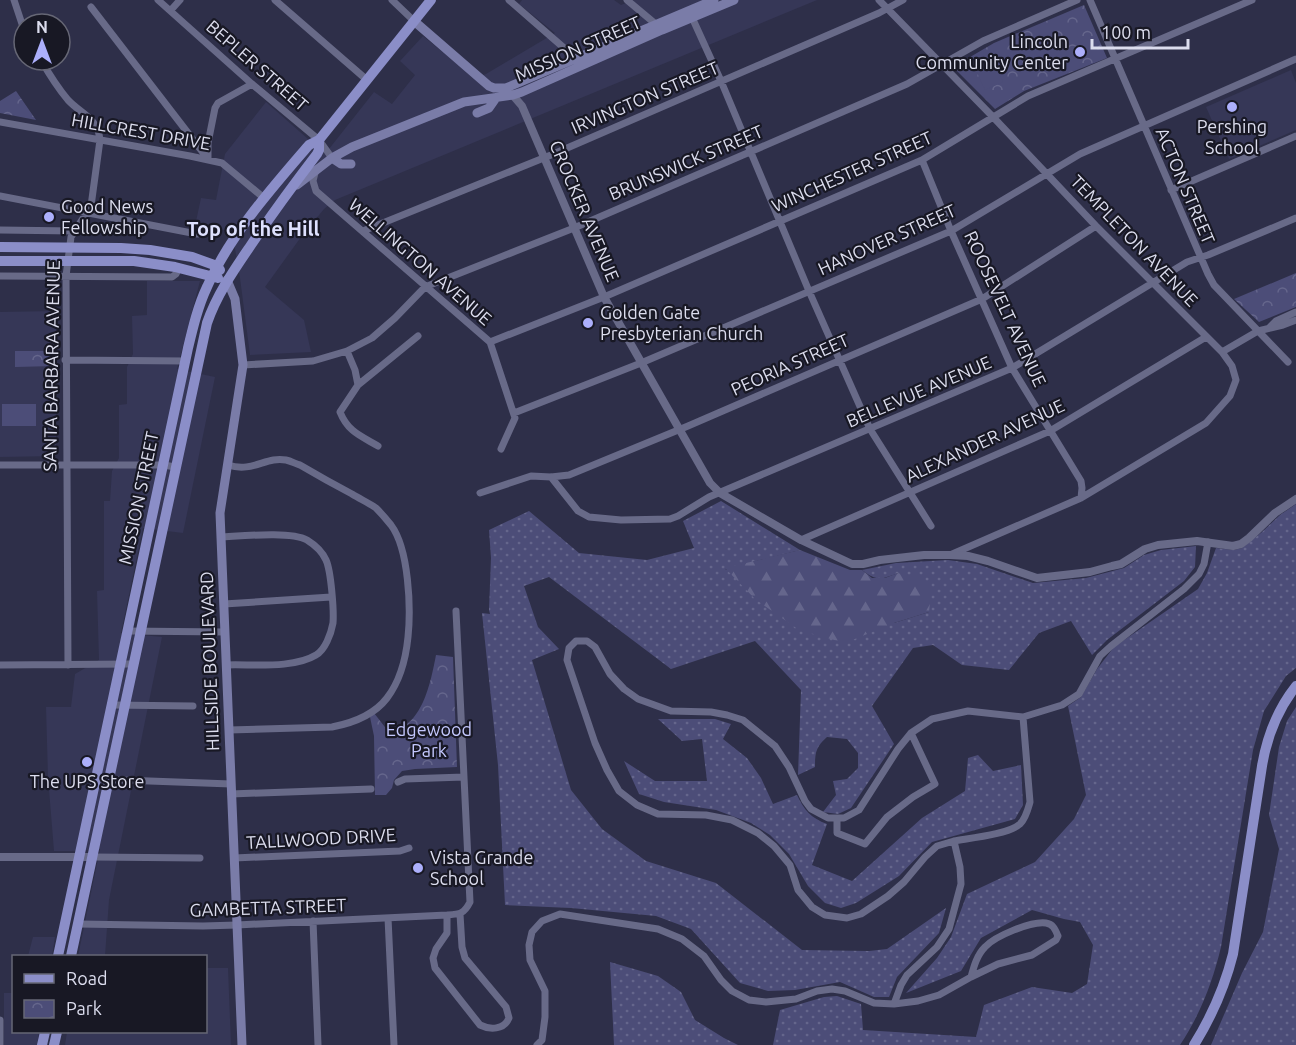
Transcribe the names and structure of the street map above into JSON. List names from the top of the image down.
{
  "streets": {
    "main road": ["MISSION STREET", "HILLSIDE BOULEVARD"],
    "street": [
      "BEPLER STREET",
      "IRVINGTON STREET",
      "HILLCREST DRIVE",
      "BRUNSWICK STREET",
      "WINCHESTER STREET",
      "ACTON STREET",
      "CROCKER AVENUE",
      "HANOVER STREET",
      "TEMPLETON AVENUE",
      "WELLINGTON AVENUE",
      "ROOSEVELT AVENUE",
      "PEORIA STREET",
      "SANTA BARBARA AVENUE",
      "BELLEVUE AVENUE",
      "ALEXANDER AVENUE",
      "TALLWOOD DRIVE",
      "GAMBETTA STREET"
    ]
  },
  "crossings": [
    ["MISSION STREET", "BEPLER STREET"],
    ["MISSION STREET", "HILLCREST DRIVE"],
    ["MISSION STREET", "CROCKER AVENUE"],
    ["MISSION STREET", "WELLINGTON AVENUE"],
    ["MISSION STREET", "HILLSIDE BOULEVARD"],
    ["MISSION STREET", "GAMBETTA STREET"],
    ["IRVINGTON STREET", "CROCKER AVENUE"],
    ["IRVINGTON STREET", "TEMPLETON AVENUE"],
    ["IRVINGTON STREET", "WELLINGTON AVENUE"],
    ["HILLCREST DRIVE", "SANTA BARBARA AVENUE"],
    ["BRUNSWICK STREET", "CROCKER AVENUE"],
    ["BRUNSWICK STREET", "TEMPLETON AVENUE"],
    ["BRUNSWICK STREET", "WELLINGTON AVENUE"],
    ["BRUNSWICK STREET", "HILLSIDE BOULEVARD"],
    ["WINCHESTER STREET", "ACTON STREET"],
    ["WINCHESTER STREET", "CROCKER AVENUE"],
    ["WINCHESTER STREET", "TEMPLETON AVENUE"],
    ["WINCHESTER STREET", "WELLINGTON AVENUE"],
    ["WINCHESTER STREET", "ROOSEVELT AVENUE"],
    ["ACTON STREET", "HANOVER STREET"],
    ["ACTON STREET", "BELLEVUE AVENUE"],
    ["CROCKER AVENUE", "HANOVER STREET"],
    ["CROCKER AVENUE", "TEMPLETON AVENUE"],
    ["CROCKER AVENUE", "PEORIA STREET"],
    ["CROCKER AVENUE", "BELLEVUE AVENUE"],
    ["CROCKER AVENUE", "ALEXANDER AVENUE"],
    ["HANOVER STREET", "TEMPLETON AVENUE"],
    ["HANOVER STREET", "WELLINGTON AVENUE"],
    ["HANOVER STREET", "ROOSEVELT AVENUE"],
    ["TEMPLETON AVENUE", "PEORIA STREET"],
    ["TEMPLETON AVENUE", "BELLEVUE AVENUE"],
    ["TEMPLETON AVENUE", "ALEXANDER AVENUE"],
    ["ROOSEVELT AVENUE", "PEORIA STREET"],
    ["ROOSEVELT AVENUE", "BELLEVUE AVENUE"],
    ["ROOSEVELT AVENUE", "ALEXANDER AVENUE"],
    ["PEORIA STREET", "BELLEVUE AVENUE"],
    ["HILLSIDE BOULEVARD", "TALLWOOD DRIVE"],
    ["HILLSIDE BOULEVARD", "GAMBETTA STREET"]
  ],
  "districts": ["Top of the Hill"],
  "parks": ["Edgewood Park"],
  "places": [
    "Lincoln Community Center",
    "Pershing School",
    "Good News Fellowship",
    "Golden Gate Presbyterian Church",
    "The UPS Store",
    "Vista Grande School"
  ],
  "legend": ["Road", "Park"],
  "scale_bar": "100 m",
  "north": "top"
}
